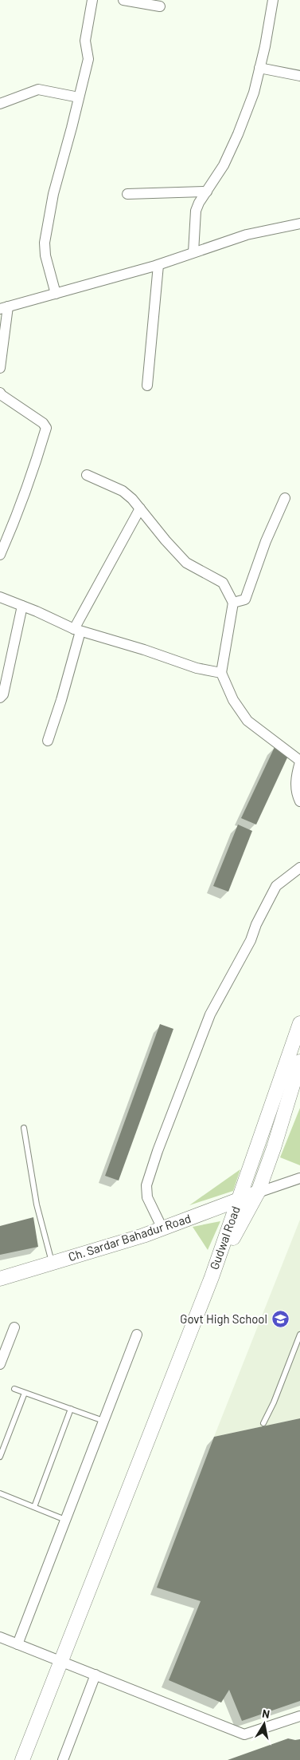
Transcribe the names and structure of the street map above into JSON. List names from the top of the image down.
{
  "streets": {
    "main road": ["Ch. Sardar Bahadur Road", "Gudwal Road"]
  },
  "crossings": [
    ["Ch. Sardar Bahadur Road", "Gudwal Road"]
  ],
  "places": {
    "school or university": ["Govt High School"]
  },
  "north": "top"
}
